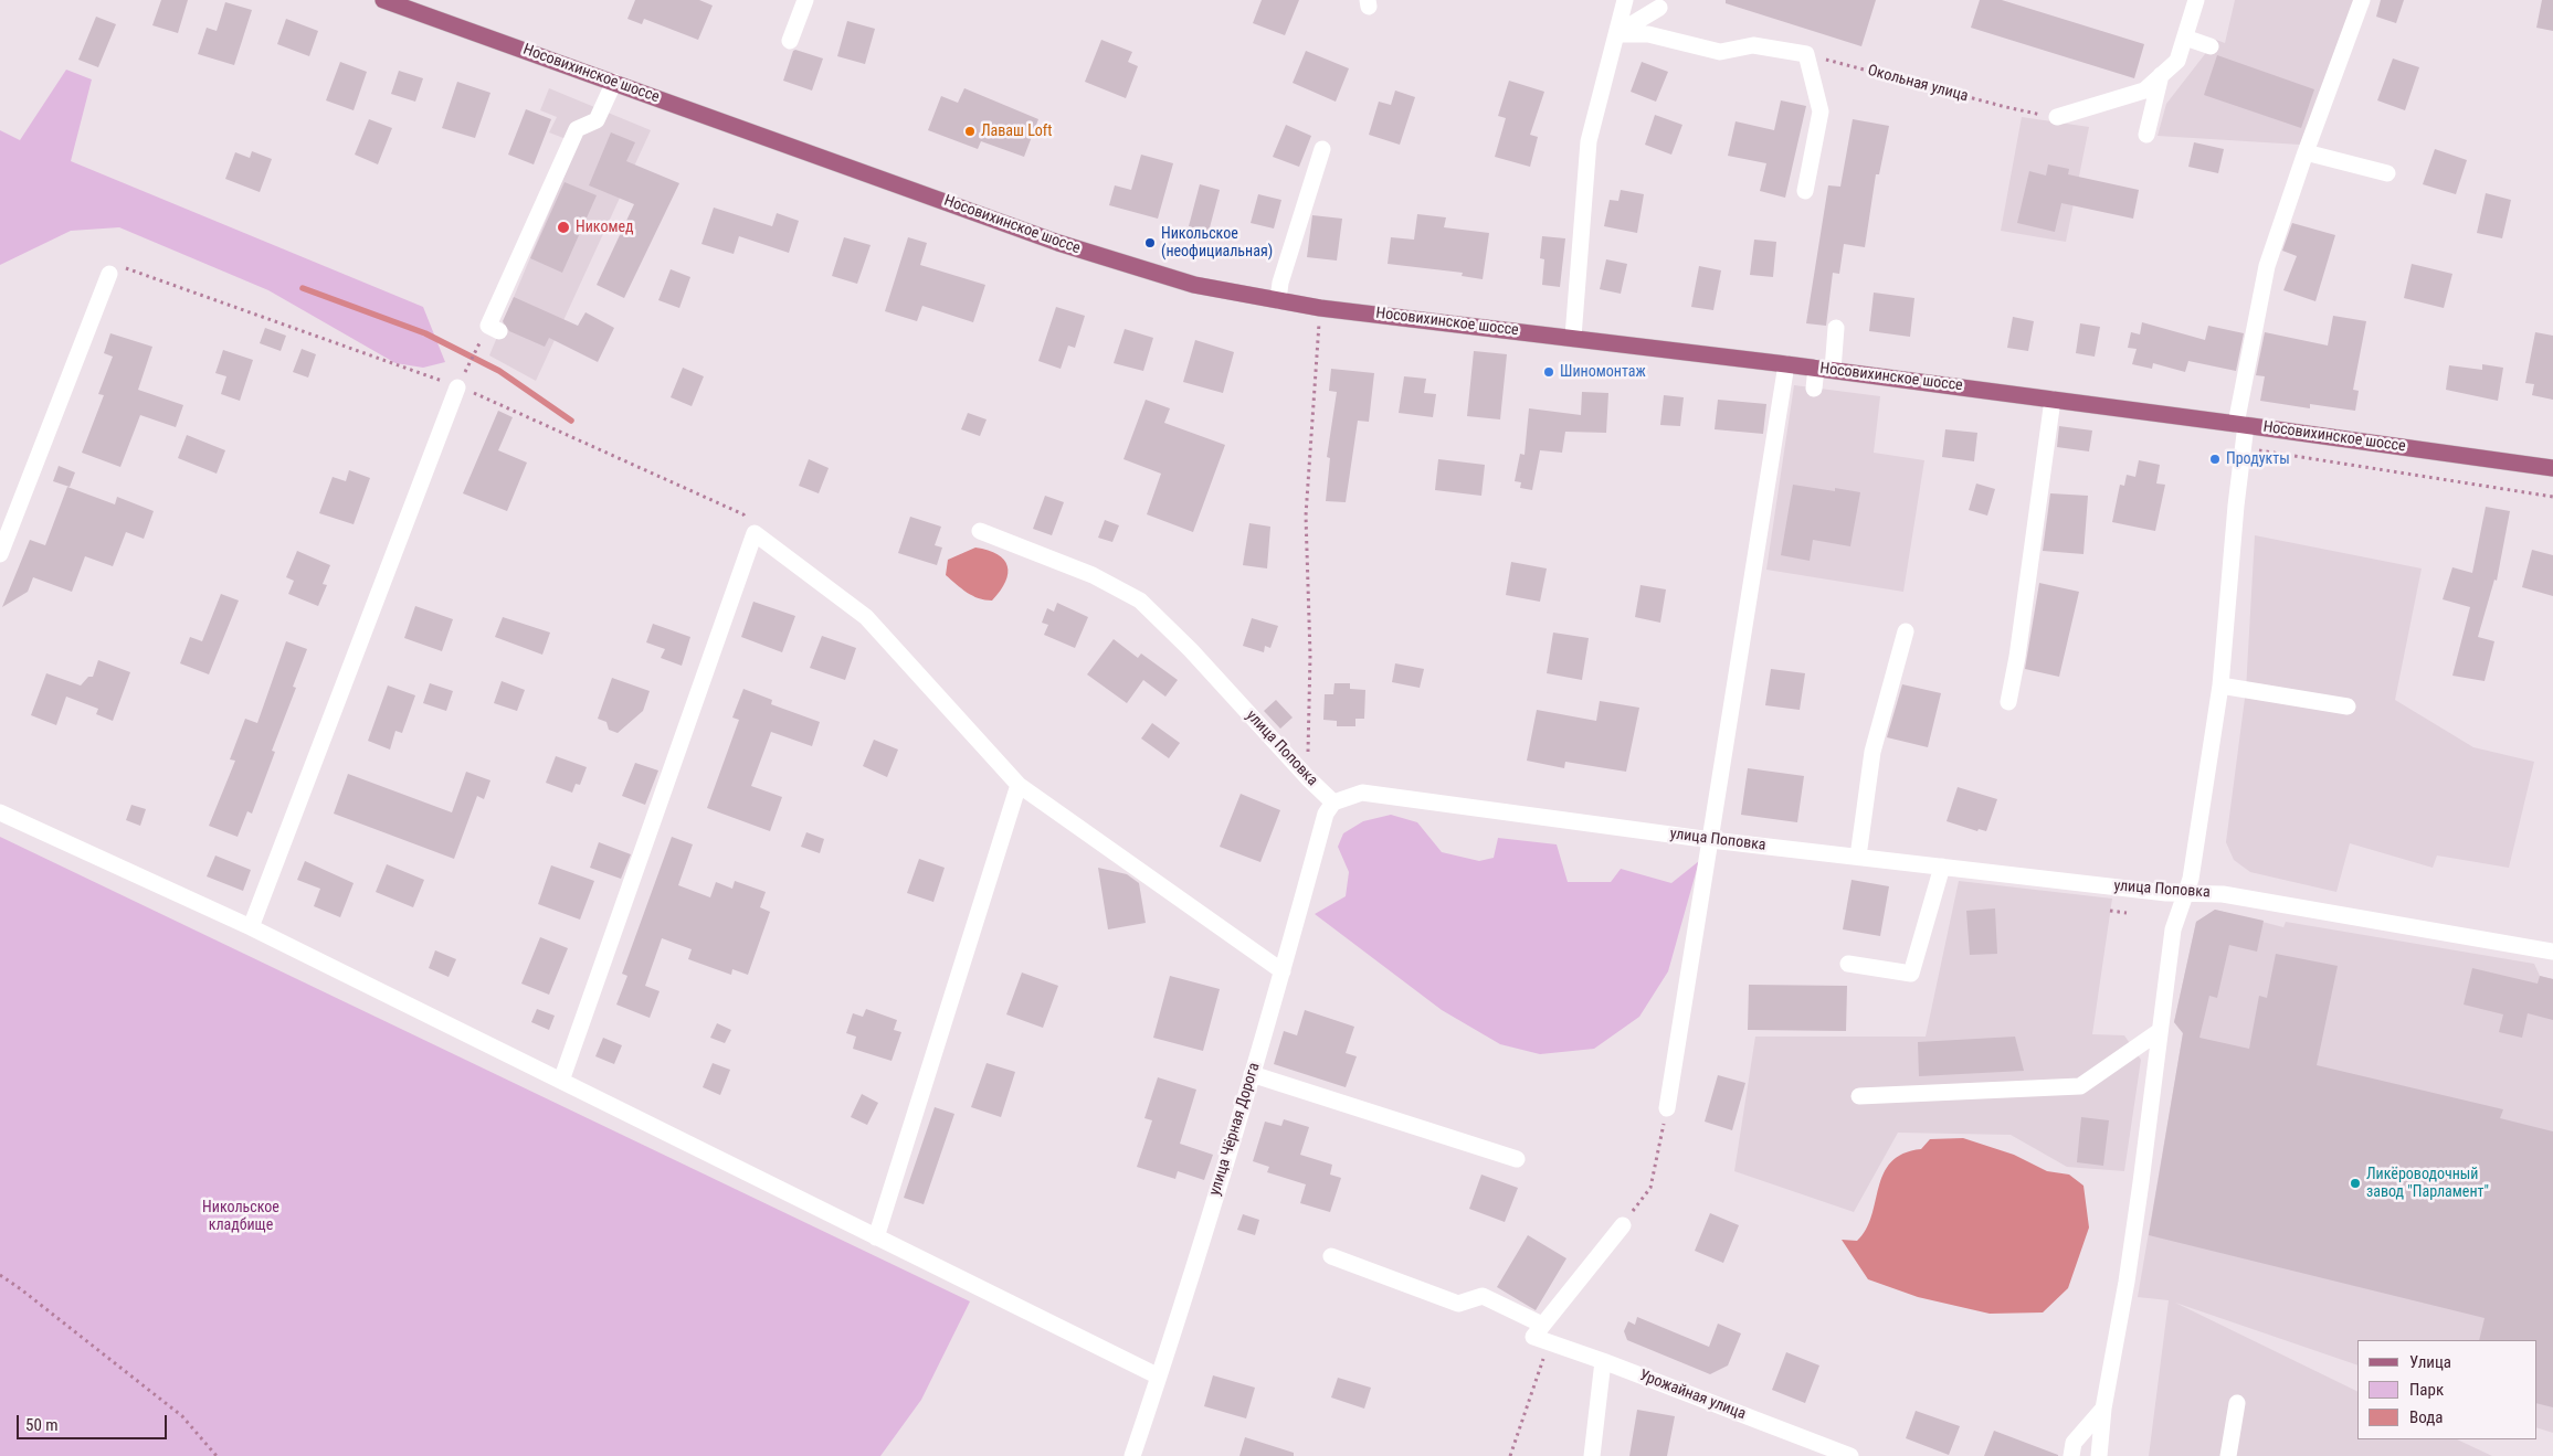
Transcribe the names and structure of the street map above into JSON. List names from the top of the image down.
{
  "streets": {
    "main road": ["Носовихинское шоссе"],
    "street": ["улица Поповка", "улица Чёрная Дорога", "Урожайная улица"],
    "path": ["Окольная улица"]
  },
  "crossings": [
    ["улица Поповка", "улица Чёрная Дорога"]
  ],
  "parks": ["Никольское кладбище"],
  "places": [
    "Лаваш Loft",
    "Никомед",
    "Никольское (неофициальная)",
    "Шиномонтаж",
    "Продукты",
    "Ликёроводочный завод \"Парламент\""
  ],
  "legend": ["Улица", "Парк", "Вода"],
  "scale_bar": "50 m"
}
